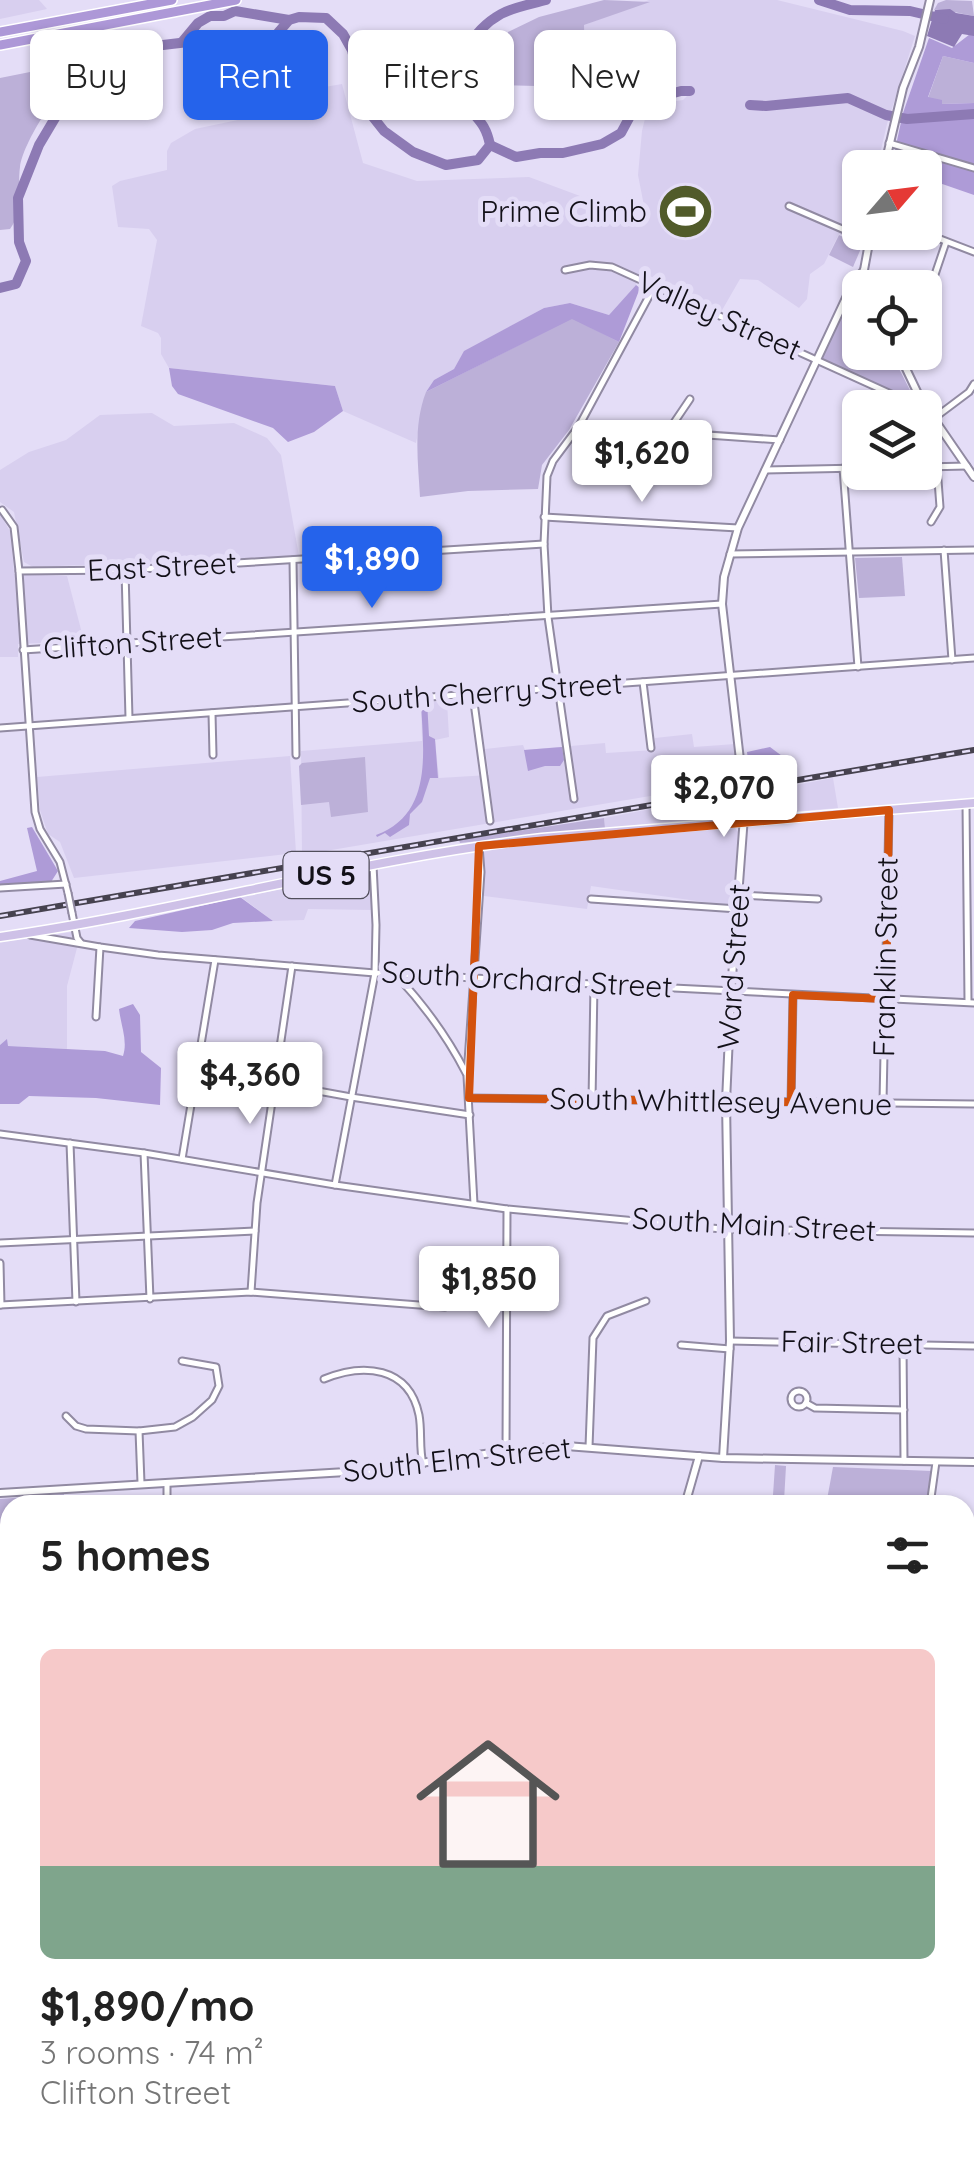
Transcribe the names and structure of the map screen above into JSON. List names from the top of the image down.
{
  "streets": {
    "main road": ["US 5", "Ward Street", "South Elm Street"],
    "street": [
      "Valley Street",
      "East Street",
      "Clifton Street",
      "South Cherry Street",
      "Franklin Street",
      "South Orchard Street",
      "South Whittlesey Avenue",
      "South Main Street",
      "Fair Street"
    ]
  },
  "crossings": [
    ["Valley Street", "Ward Street"],
    ["Clifton Street", "Ward Street"],
    ["South Cherry Street", "Ward Street"],
    ["US 5", "Franklin Street"],
    ["US 5", "Ward Street"],
    ["US 5", "South Orchard Street"],
    ["Franklin Street", "South Orchard Street"],
    ["Franklin Street", "South Whittlesey Avenue"],
    ["Ward Street", "South Orchard Street"],
    ["Ward Street", "South Whittlesey Avenue"],
    ["Ward Street", "South Main Street"],
    ["Ward Street", "Fair Street"],
    ["Ward Street", "South Elm Street"]
  ],
  "places": {
    "sports": ["Prime Climb"]
  },
  "north": "top right",
  "page": {
    "chip": [
      "Buy",
      "Rent",
      "Filters",
      "New"
    ],
    "price": [
      "$1,620",
      "$1,890",
      "$2,070",
      "$4,360",
      "$1,850"
    ],
    "heading": "5 homes",
    "list": [
      {
        "name": "$1,890/mo",
        "note": "3 rooms · 74 m² · Clifton Street"
      }
    ]
  }
}
